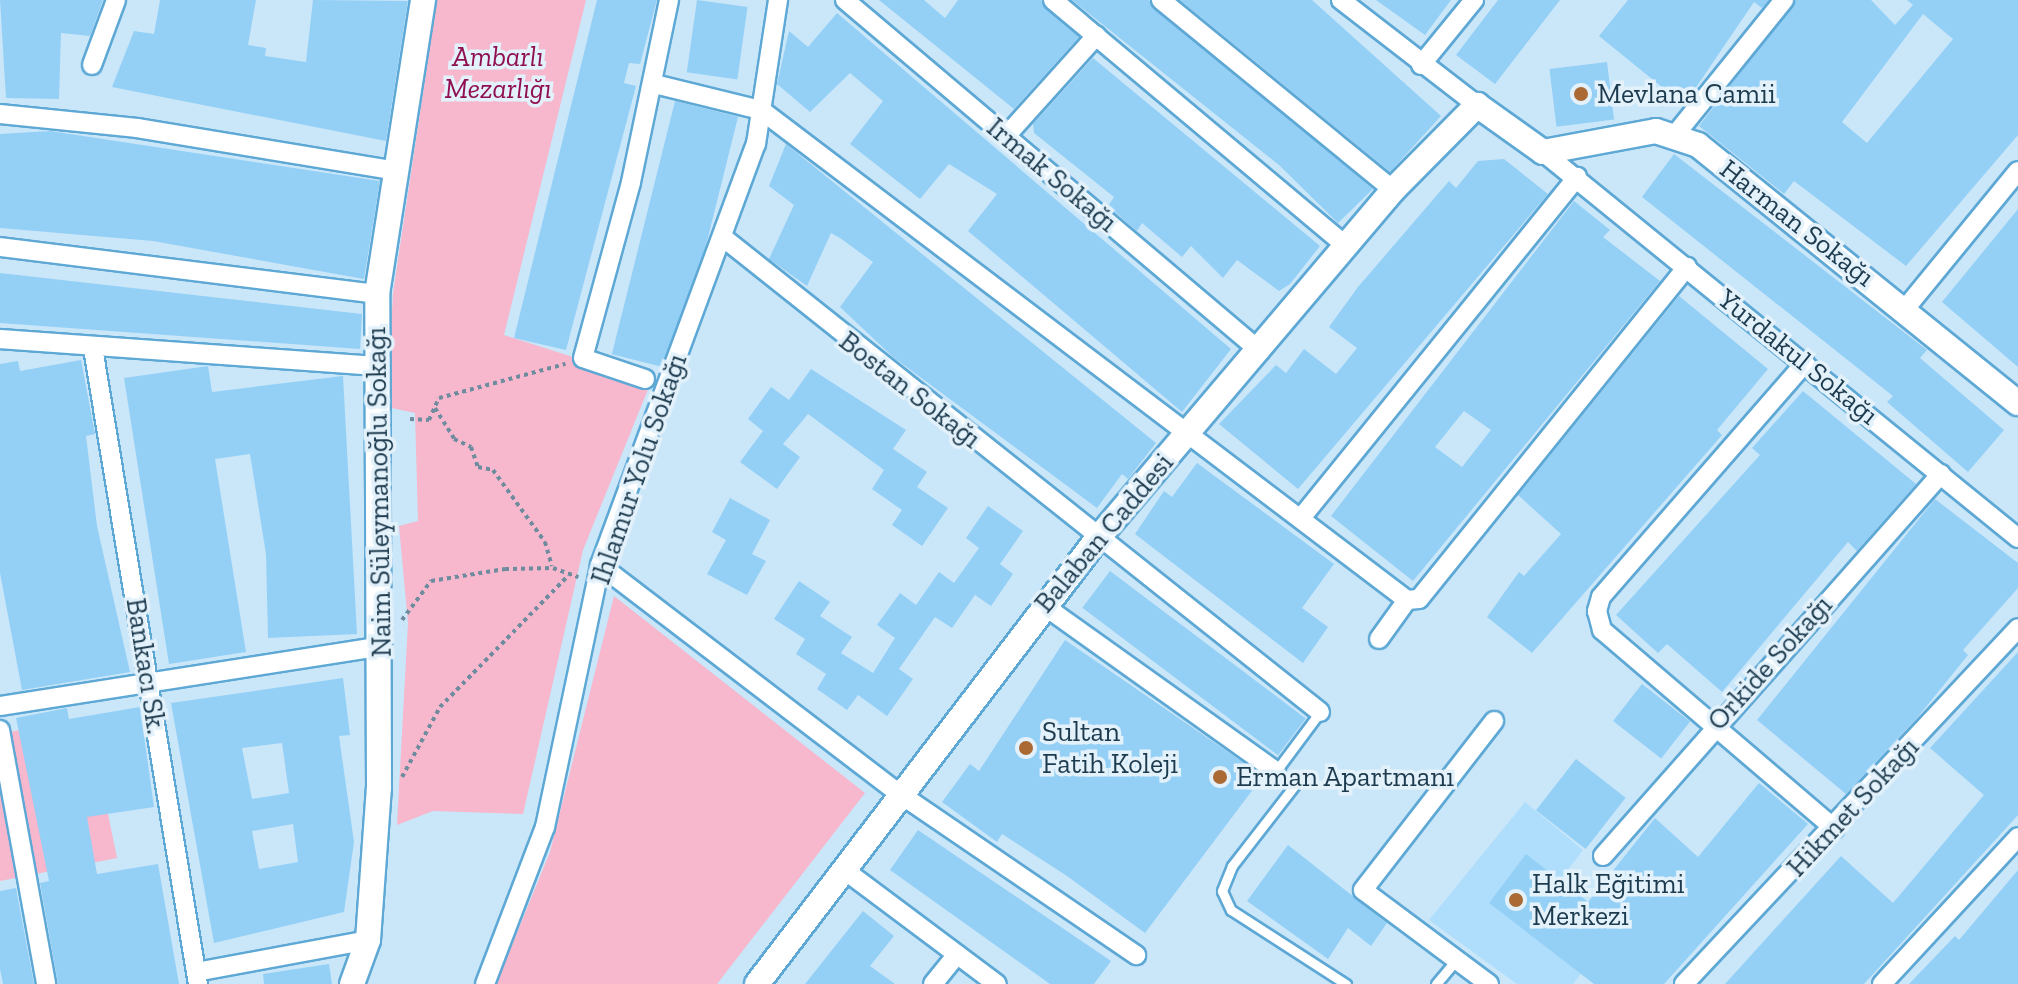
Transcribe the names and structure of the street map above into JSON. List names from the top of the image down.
{
  "streets": {
    "street": [
      "Irmak Sokağı",
      "Harman Sokağı",
      "Yurdakul Sokağı",
      "Bostan Sokağı",
      "Ihlamur Yolu Sokağı",
      "Naim Süleymanoğlu Sokağı",
      "Balaban Caddesi",
      "Orkide Sokağı",
      "Bankacı Sk.",
      "Hikmet Sokağı"
    ]
  },
  "crossings": [
    ["Irmak Sokağı", "Balaban Caddesi"],
    ["Yurdakul Sokağı", "Orkide Sokağı"],
    ["Bostan Sokağı", "Ihlamur Yolu Sokağı"],
    ["Bostan Sokağı", "Balaban Caddesi"]
  ],
  "parks": ["Ambarlı Mezarlığı"],
  "places": [
    "Mevlana Camii",
    "Sultan Fatih Koleji",
    "Erman Apartmanı",
    "Halk Eğitimi Merkezi"
  ]
}
